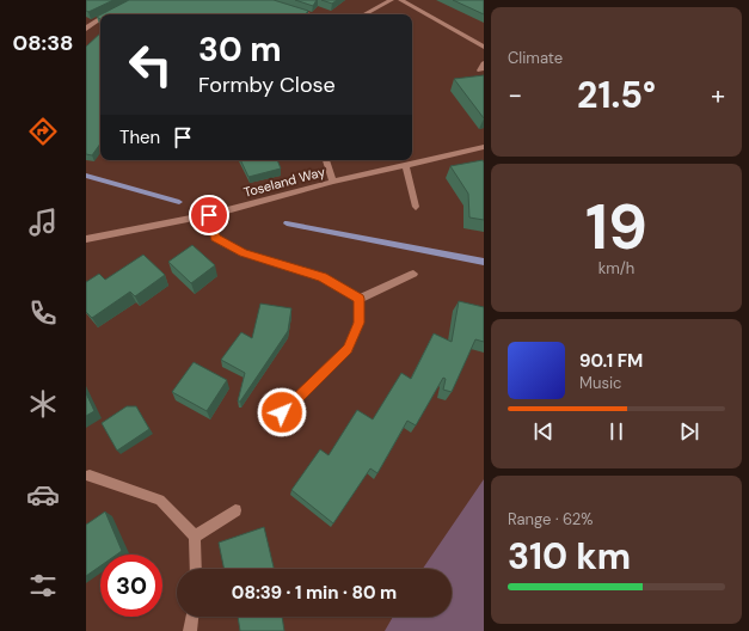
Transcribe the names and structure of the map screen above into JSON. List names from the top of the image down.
{
  "streets": {
    "street": ["Toseland Way"]
  },
  "page": {
    "tabs": "08:38",
    "tile": [
      "Climate",
      ["19", "km/h"],
      ["Range · 62%", "310 km"]
    ],
    "turn": ["30 m", "Formby Close"],
    "heat": ["−", "21.5°", "+"],
    "then": "Then",
    "song": ["90.1 FM", "Music"],
    "limit": "30",
    "trip": "08:39 · 1 min · 80 m"
  }
}
